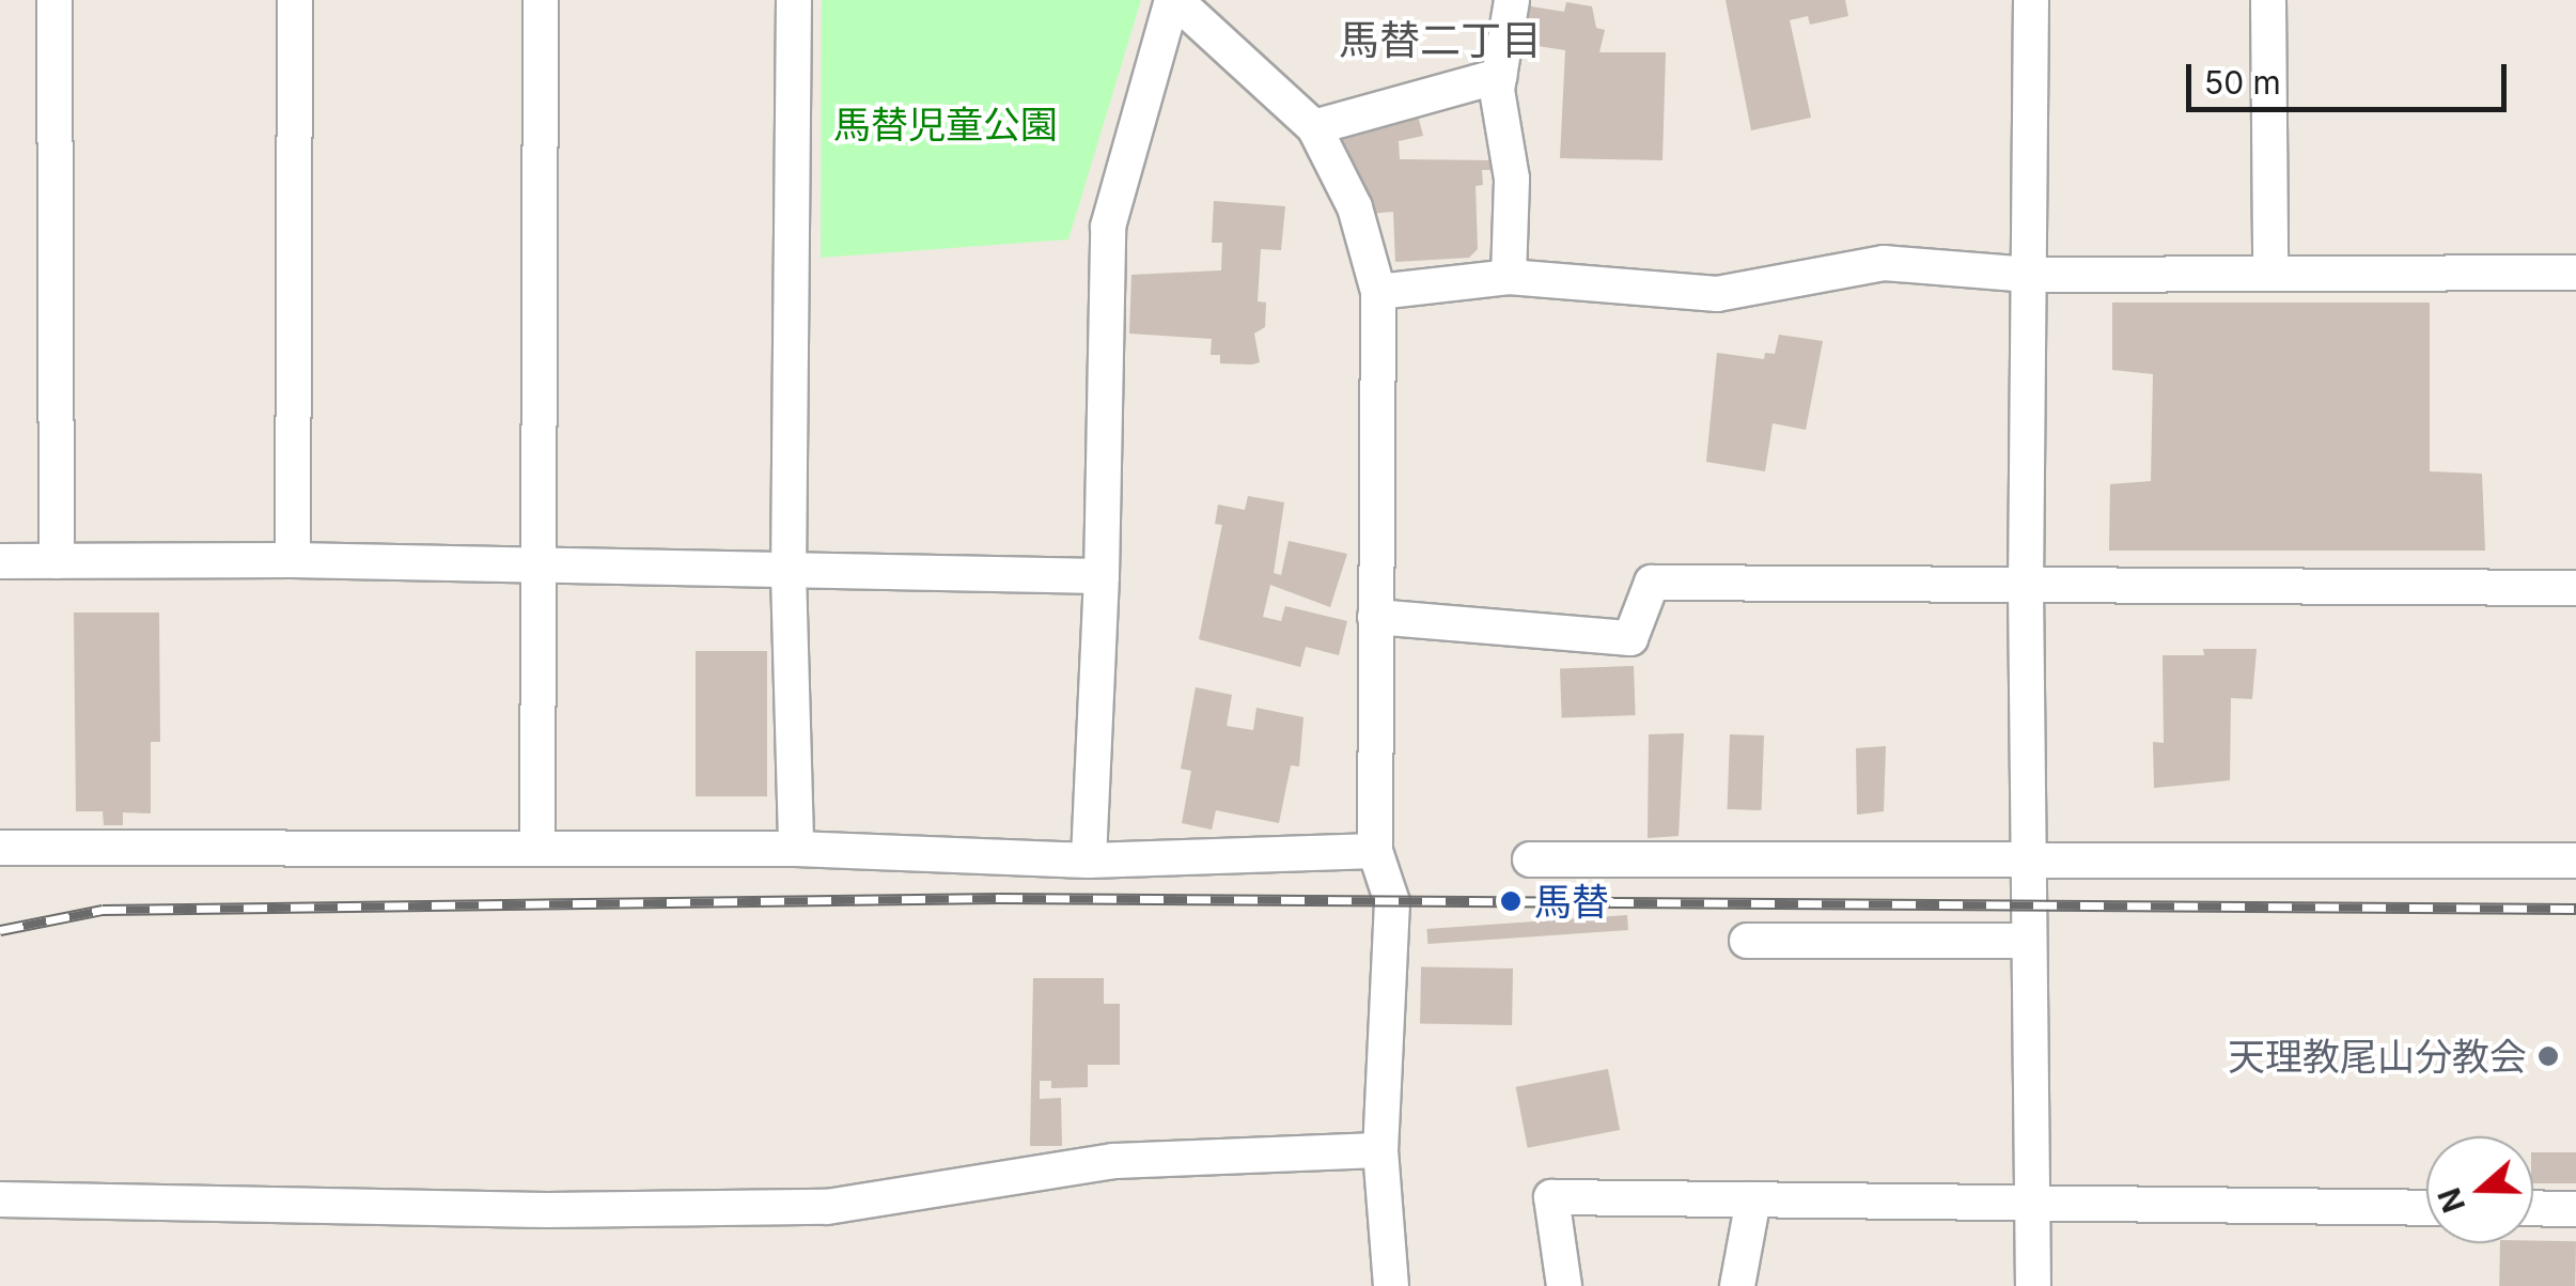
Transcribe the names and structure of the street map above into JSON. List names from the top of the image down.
{
  "districts": ["馬替二丁目"],
  "parks": ["馬替児童公園"],
  "places": ["馬替", "天理教尾山分教会"],
  "scale_bar": "50 m",
  "north": "left"
}
